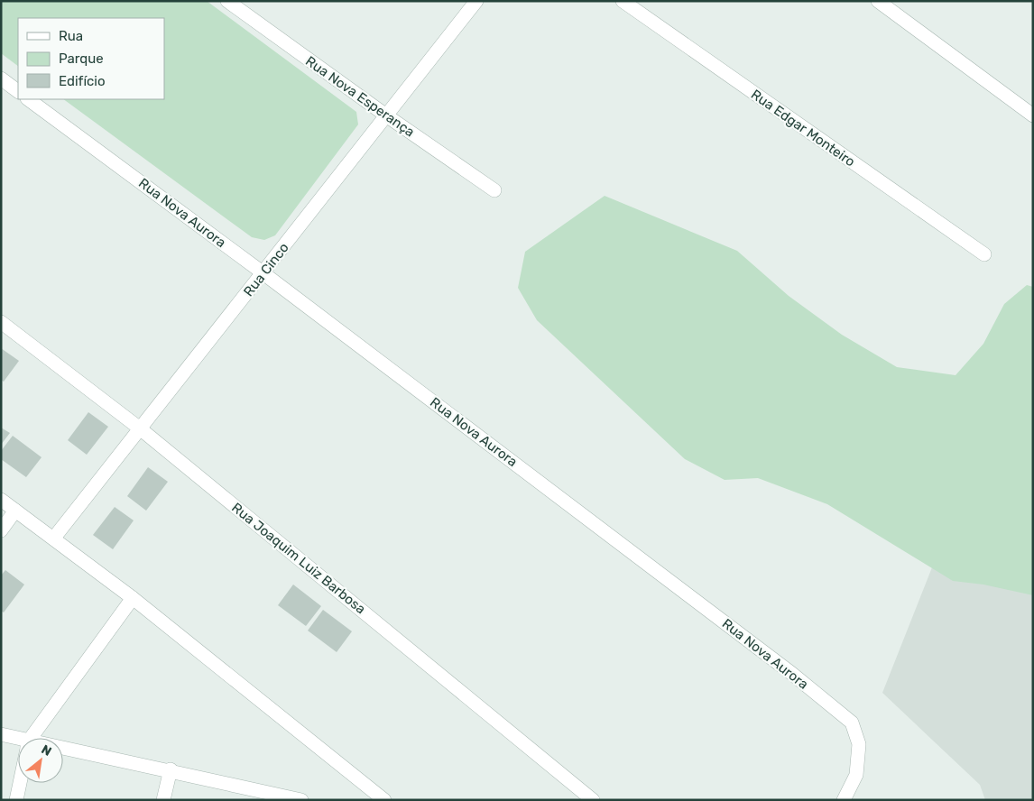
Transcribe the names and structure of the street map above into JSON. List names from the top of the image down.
{
  "streets": {
    "street": [
      "Rua Nova Esperança",
      "Rua Edgar Monteiro",
      "Rua Nova Aurora",
      "Rua Cinco",
      "Rua Joaquim Luiz Barbosa"
    ]
  },
  "crossings": [
    ["Rua Nova Esperança", "Rua Cinco"],
    ["Rua Nova Aurora", "Rua Cinco"],
    ["Rua Cinco", "Rua Joaquim Luiz Barbosa"]
  ],
  "legend": ["Rua", "Parque", "Edifício"],
  "north": "top right"
}
